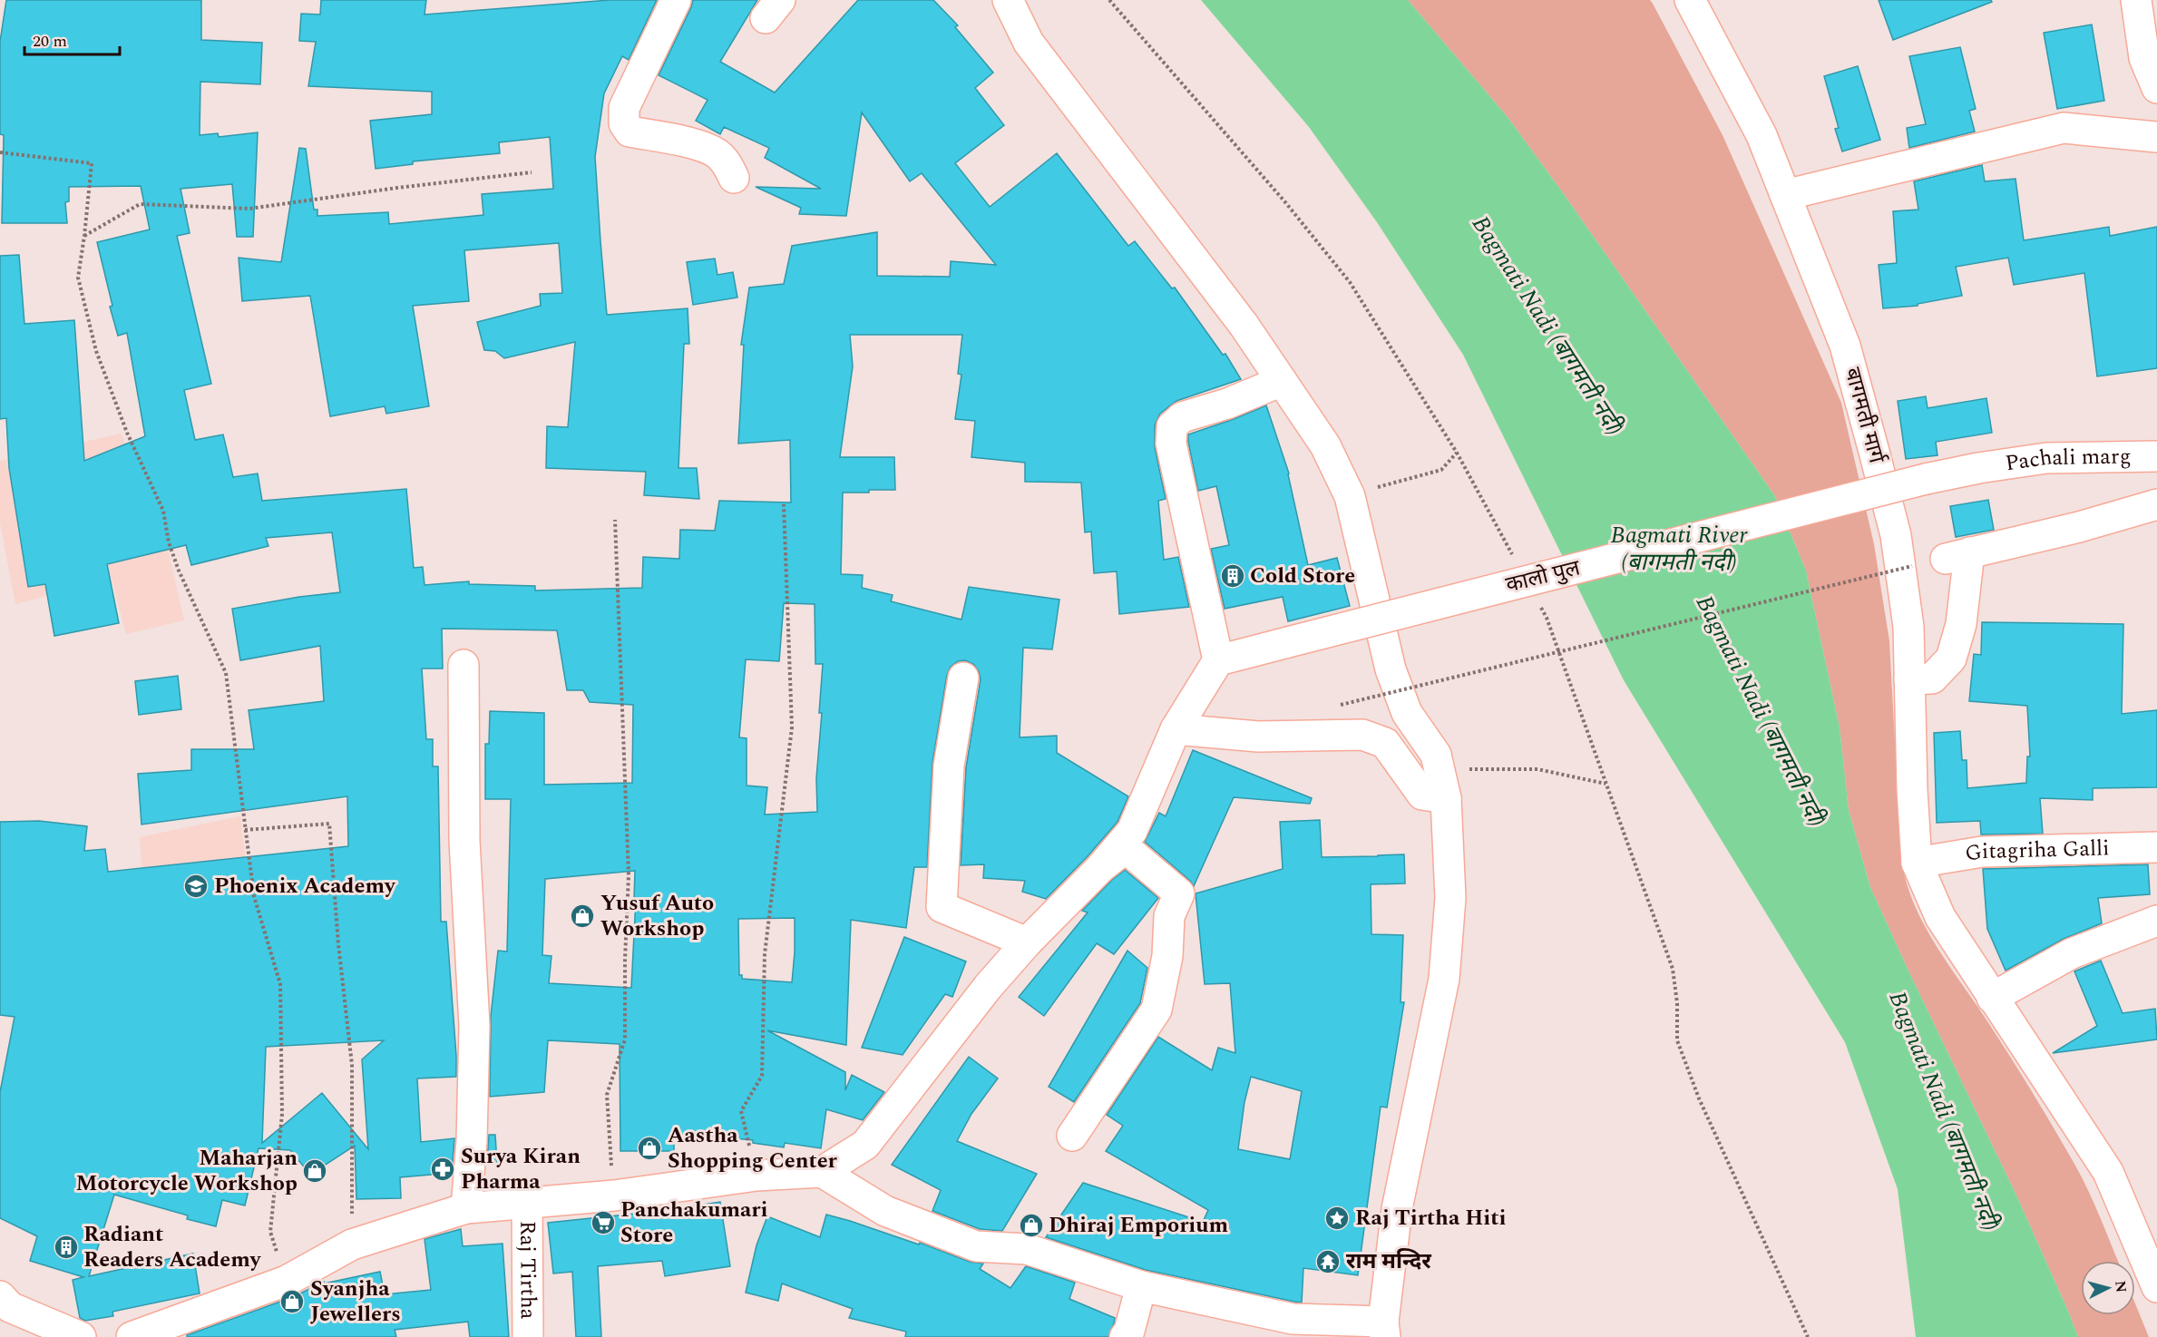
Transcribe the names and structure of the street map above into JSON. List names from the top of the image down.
{
  "streets": {
    "street": [
      "बागमती मार्ग",
      "Pachali marg",
      "कालो पुल",
      "Gitagriha Galli",
      "Raj Tirtha"
    ]
  },
  "crossings": [
    ["बागमती मार्ग", "Gitagriha Galli"],
    ["Pachali marg", "कालो पुल"]
  ],
  "water": ["Bagmati Nadi (बागमती नदी)", "Bagmati River (बागमती नदी)"],
  "places": {
    "building": ["Cold Store", "Radiant Readers Academy"],
    "school or university": ["Phoenix Academy"],
    "shop": [
      "Yusuf Auto Workshop",
      "Aastha Shopping Center",
      "Maharjan Motorcycle Workshop",
      "Dhiraj Emporium",
      "Syanjha Jewellers"
    ],
    "pharmacy": ["Surya Kiran Pharma"],
    "place": ["Raj Tirtha Hiti"],
    "supermarket": ["Panchakumari Store"],
    "temple": ["राम मन्दिर"]
  },
  "scale_bar": "20 m",
  "north": "right"
}
